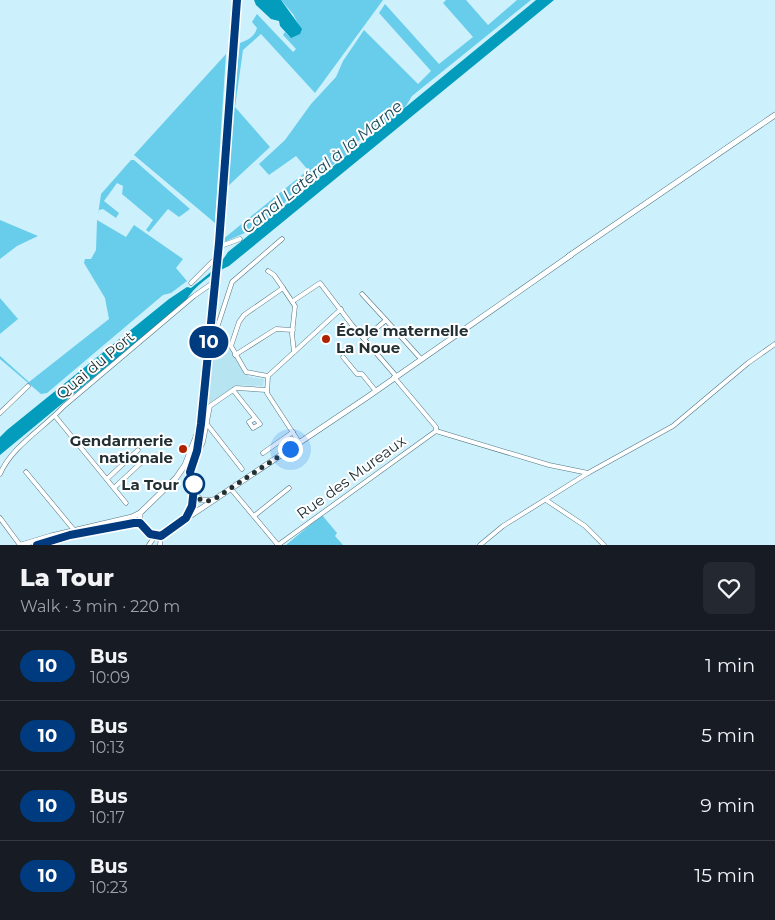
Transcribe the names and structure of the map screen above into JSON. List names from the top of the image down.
{
  "streets": {
    "street": ["Quai du Port", "Rue des Mureaux"]
  },
  "water": ["Canal Latéral à la Marne"],
  "places": ["École maternelle La Noue", "Gendarmerie nationale", "La Tour"],
  "lines": ["bus line 10"],
  "page": {
    "on_map": "10",
    "heading": ["La Tour", "Walk · 3 min · 220 m"],
    "list": [
      {
        "mark": "10",
        "name": "Bus",
        "note": "10:09",
        "value": "1 min"
      },
      {
        "mark": "10",
        "name": "Bus",
        "note": "10:13",
        "value": "5 min"
      },
      {
        "mark": "10",
        "name": "Bus",
        "note": "10:17",
        "value": "9 min"
      },
      {
        "mark": "10",
        "name": "Bus",
        "note": "10:23",
        "value": "15 min"
      }
    ]
  }
}
